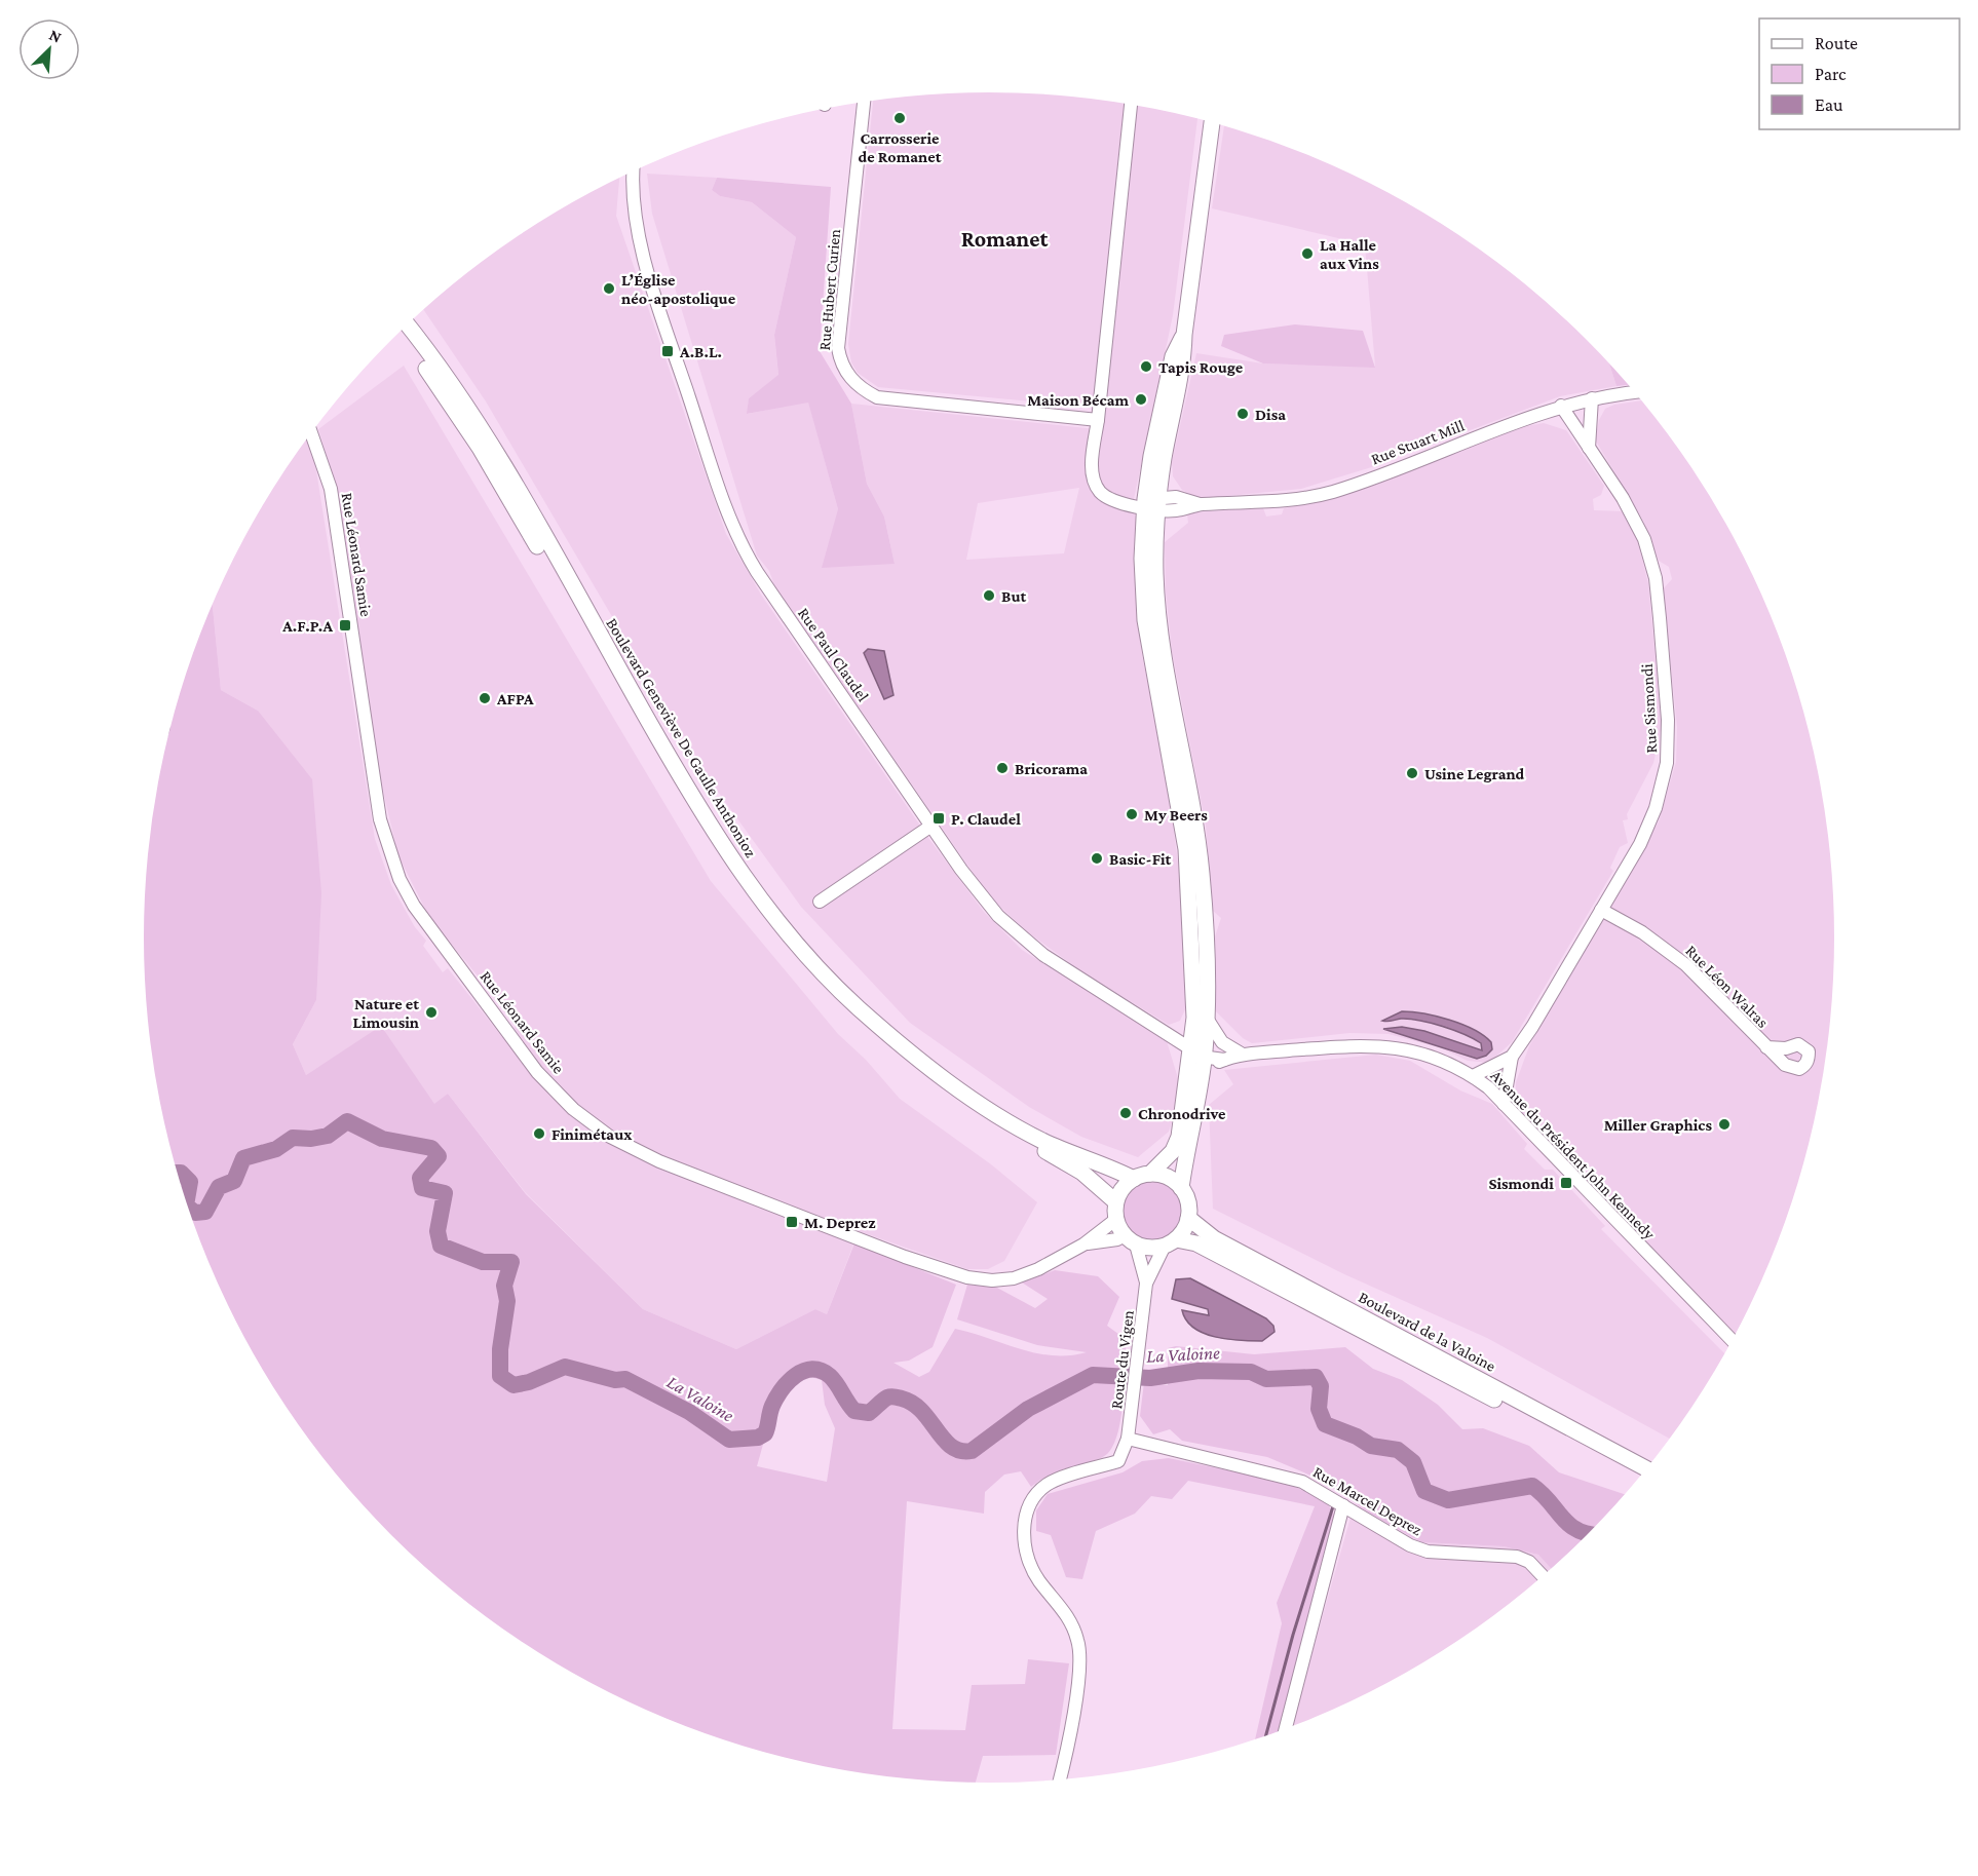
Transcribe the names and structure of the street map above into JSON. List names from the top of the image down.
{
  "streets": {
    "main road": ["Boulevard Geneviève De Gaulle Anthonioz", "Boulevard de la Valoine"],
    "street": [
      "Rue Hubert Curien",
      "Rue Stuart Mill",
      "Rue Léonard Samie",
      "Rue Paul Claudel",
      "Rue Sismondi",
      "Rue Léon Walras",
      "Avenue du Président John Kennedy",
      "Route du Vigen",
      "Rue Marcel Deprez"
    ]
  },
  "crossings": [
    ["Rue Stuart Mill", "Rue Sismondi"],
    ["Rue Paul Claudel", "Avenue du Président John Kennedy"],
    ["Rue Sismondi", "Rue Léon Walras"],
    ["Rue Sismondi", "Avenue du Président John Kennedy"],
    ["Boulevard Geneviève De Gaulle Anthonioz", "Boulevard de la Valoine"],
    ["Boulevard Geneviève De Gaulle Anthonioz", "Route du Vigen"],
    ["Boulevard de la Valoine", "Route du Vigen"],
    ["Route du Vigen", "Rue Marcel Deprez"]
  ],
  "districts": ["Romanet"],
  "water": ["La Valoine"],
  "places": {
    "other": [
      "Carrosserie de Romanet",
      "La Halle aux Vins",
      "L’Église néo-apostolique",
      "Tapis Rouge",
      "Maison Bécam",
      "Disa",
      "But",
      "AFPA",
      "Bricorama",
      "Usine Legrand",
      "My Beers",
      "Basic-Fit",
      "Nature et Limousin",
      "Chronodrive",
      "Miller Graphics",
      "Finimétaux"
    ],
    "transit": [
      "A.B.L.",
      "A.F.P.A",
      "P. Claudel",
      "Sismondi",
      "M. Deprez"
    ]
  },
  "legend": ["Route", "Parc", "Eau"],
  "north": "top right"
}
